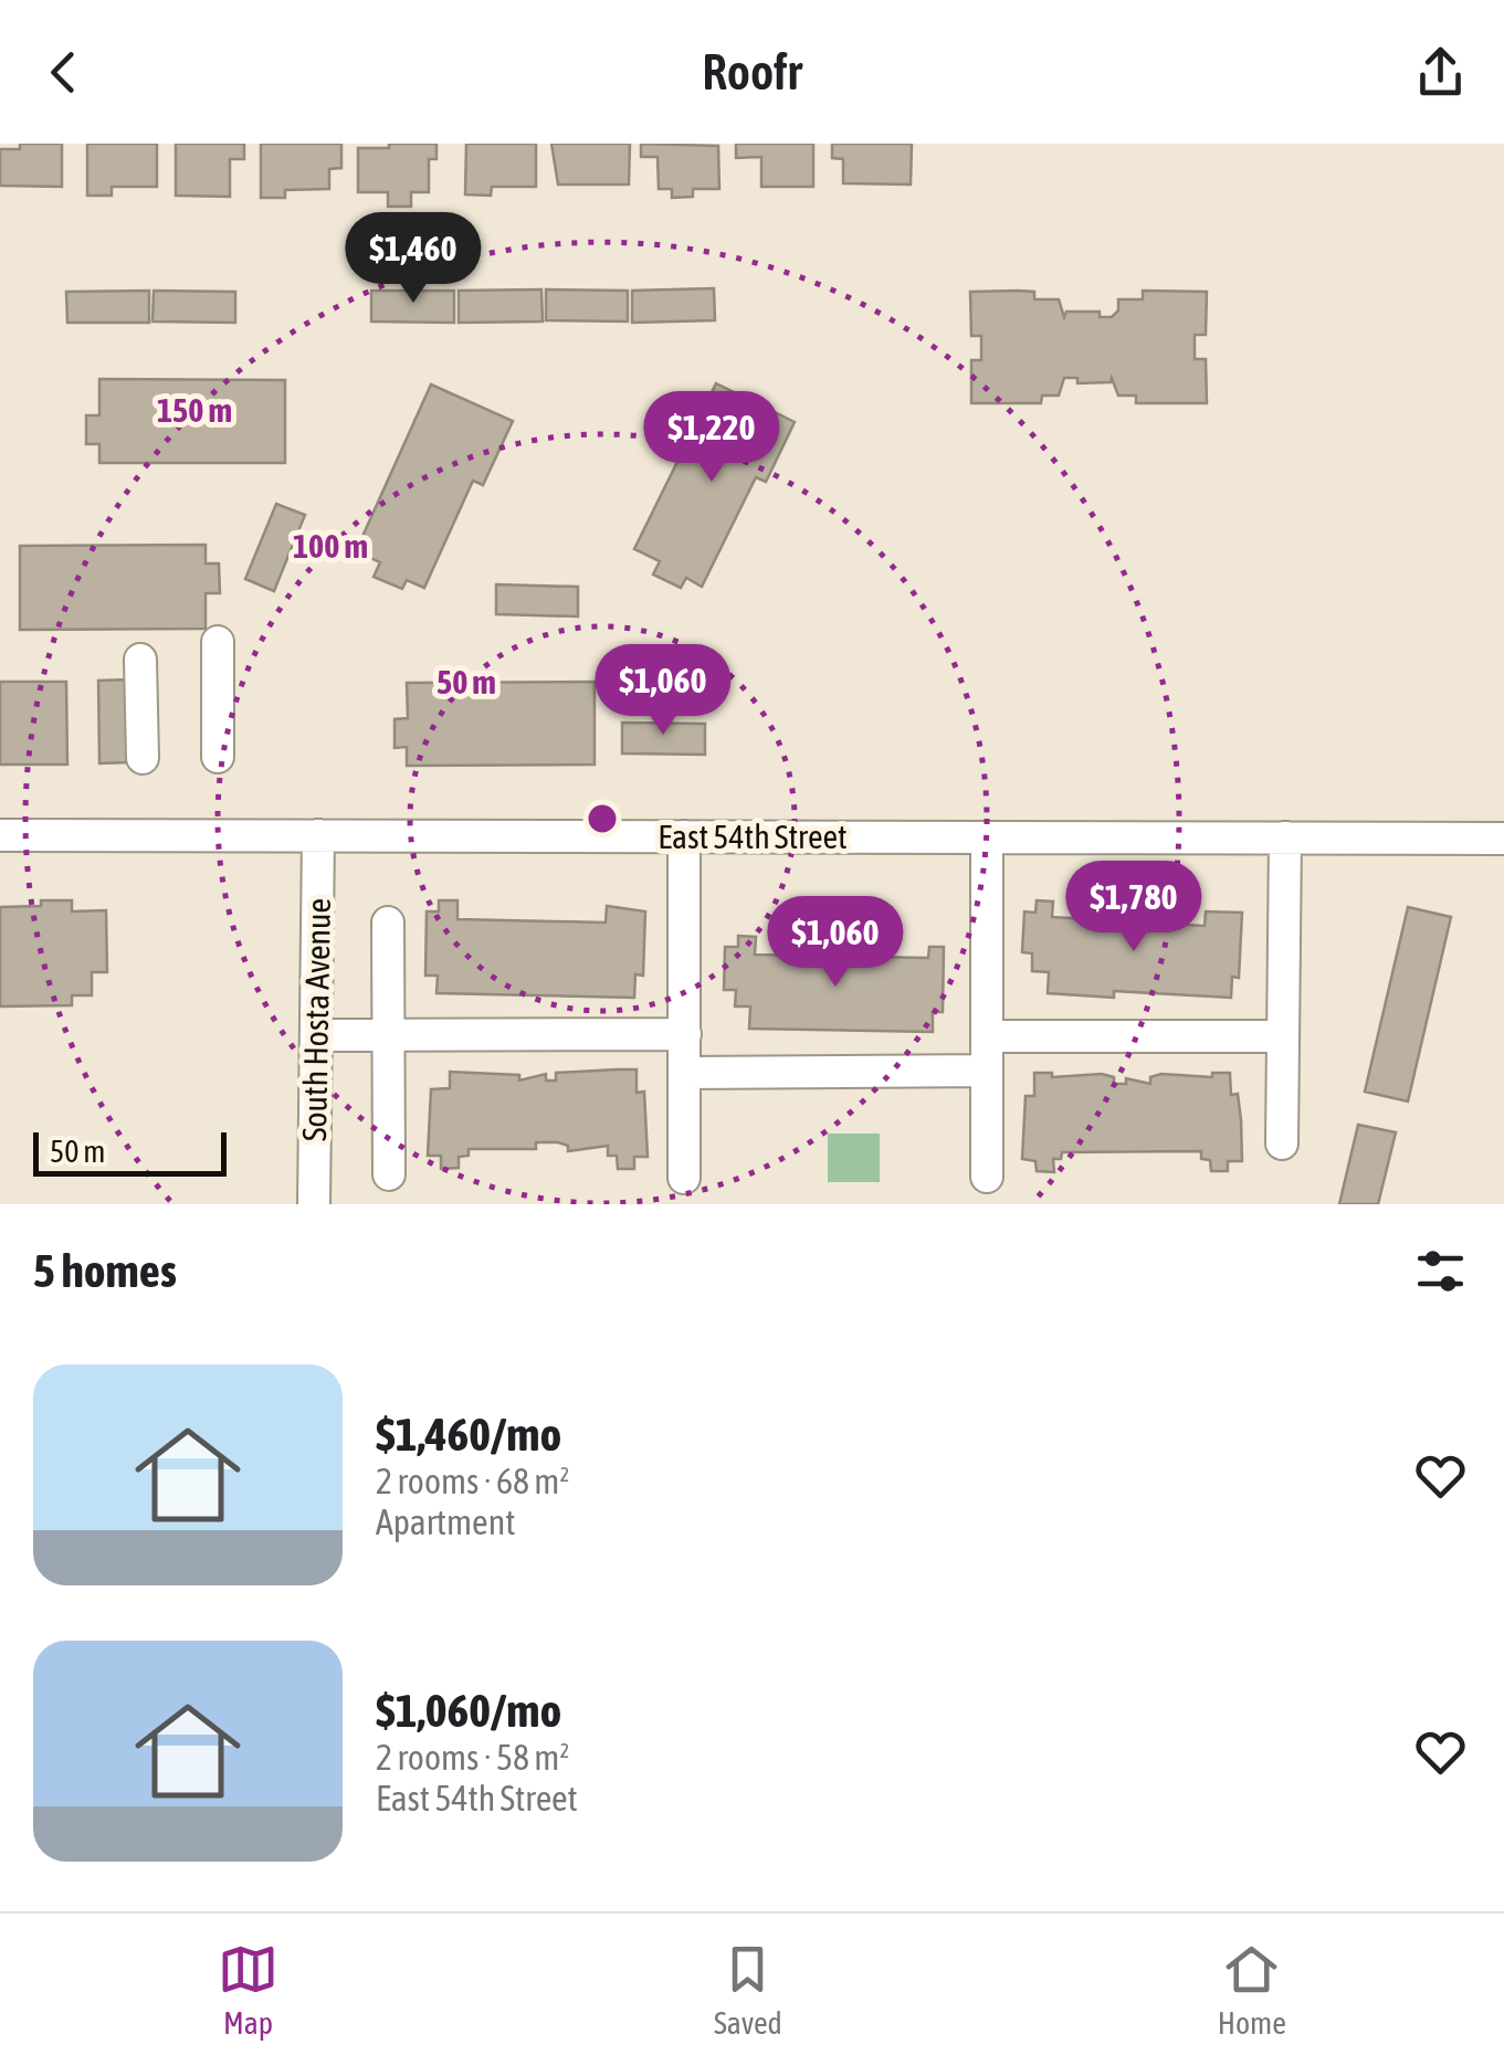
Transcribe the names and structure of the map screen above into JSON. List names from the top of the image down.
{
  "streets": {
    "street": ["East 54th Street", "South Hosta Avenue"]
  },
  "crossings": [
    ["East 54th Street", "South Hosta Avenue"]
  ],
  "scale_bar": "50 m",
  "page": {
    "header": "Roofr",
    "price": [
      "$1,460",
      "$1,220",
      "$1,060",
      "$1,780",
      "$1,060"
    ],
    "scale": "50 m",
    "heading": "5 homes",
    "list": [
      {
        "name": "$1,460/mo",
        "note": "2 rooms · 68 m² · Apartment"
      },
      {
        "name": "$1,060/mo",
        "note": "2 rooms · 58 m² · East 54th Street"
      }
    ],
    "tabs": ["Map", "Saved", "Home"]
  },
  "rings": ["150 m", "100 m", "50 m"]
}
